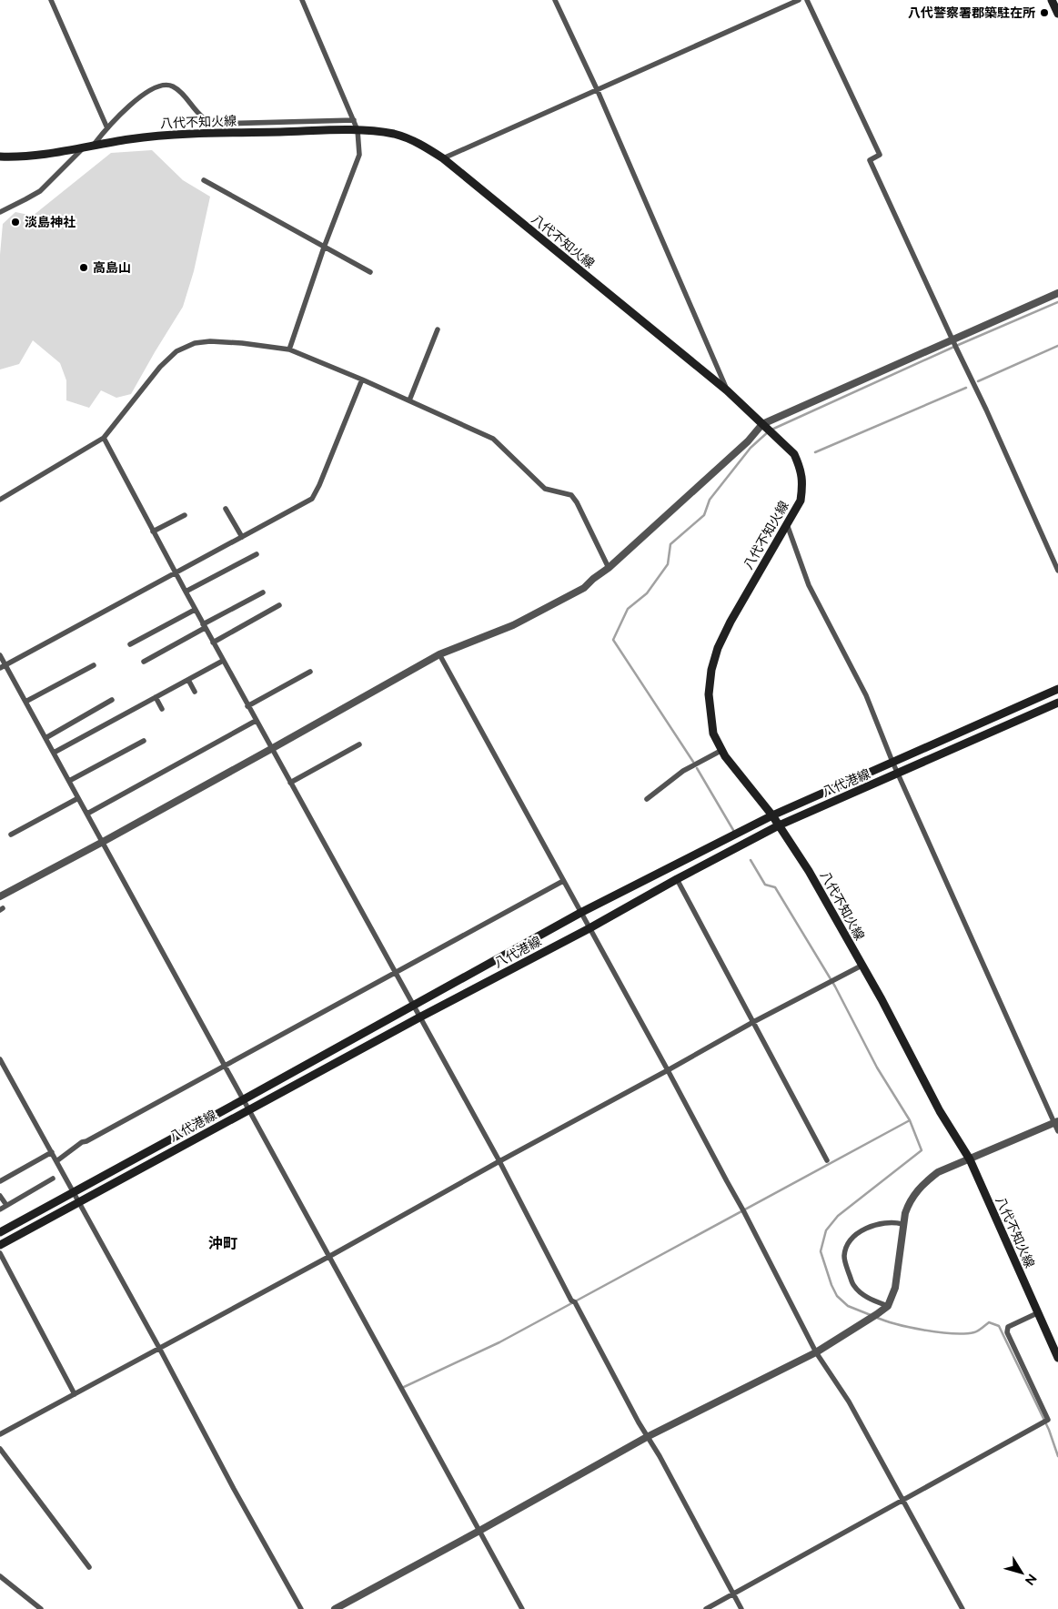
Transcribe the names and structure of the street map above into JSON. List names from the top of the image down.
{
  "streets": {
    "main road": ["八代不知火線", "八代港線"]
  },
  "crossings": [
    ["八代不知火線", "八代港線"]
  ],
  "districts": ["沖町"],
  "places": ["八代警察署郡築駐在所", "淡島神社", "高島山"],
  "north": "bottom right"
}
